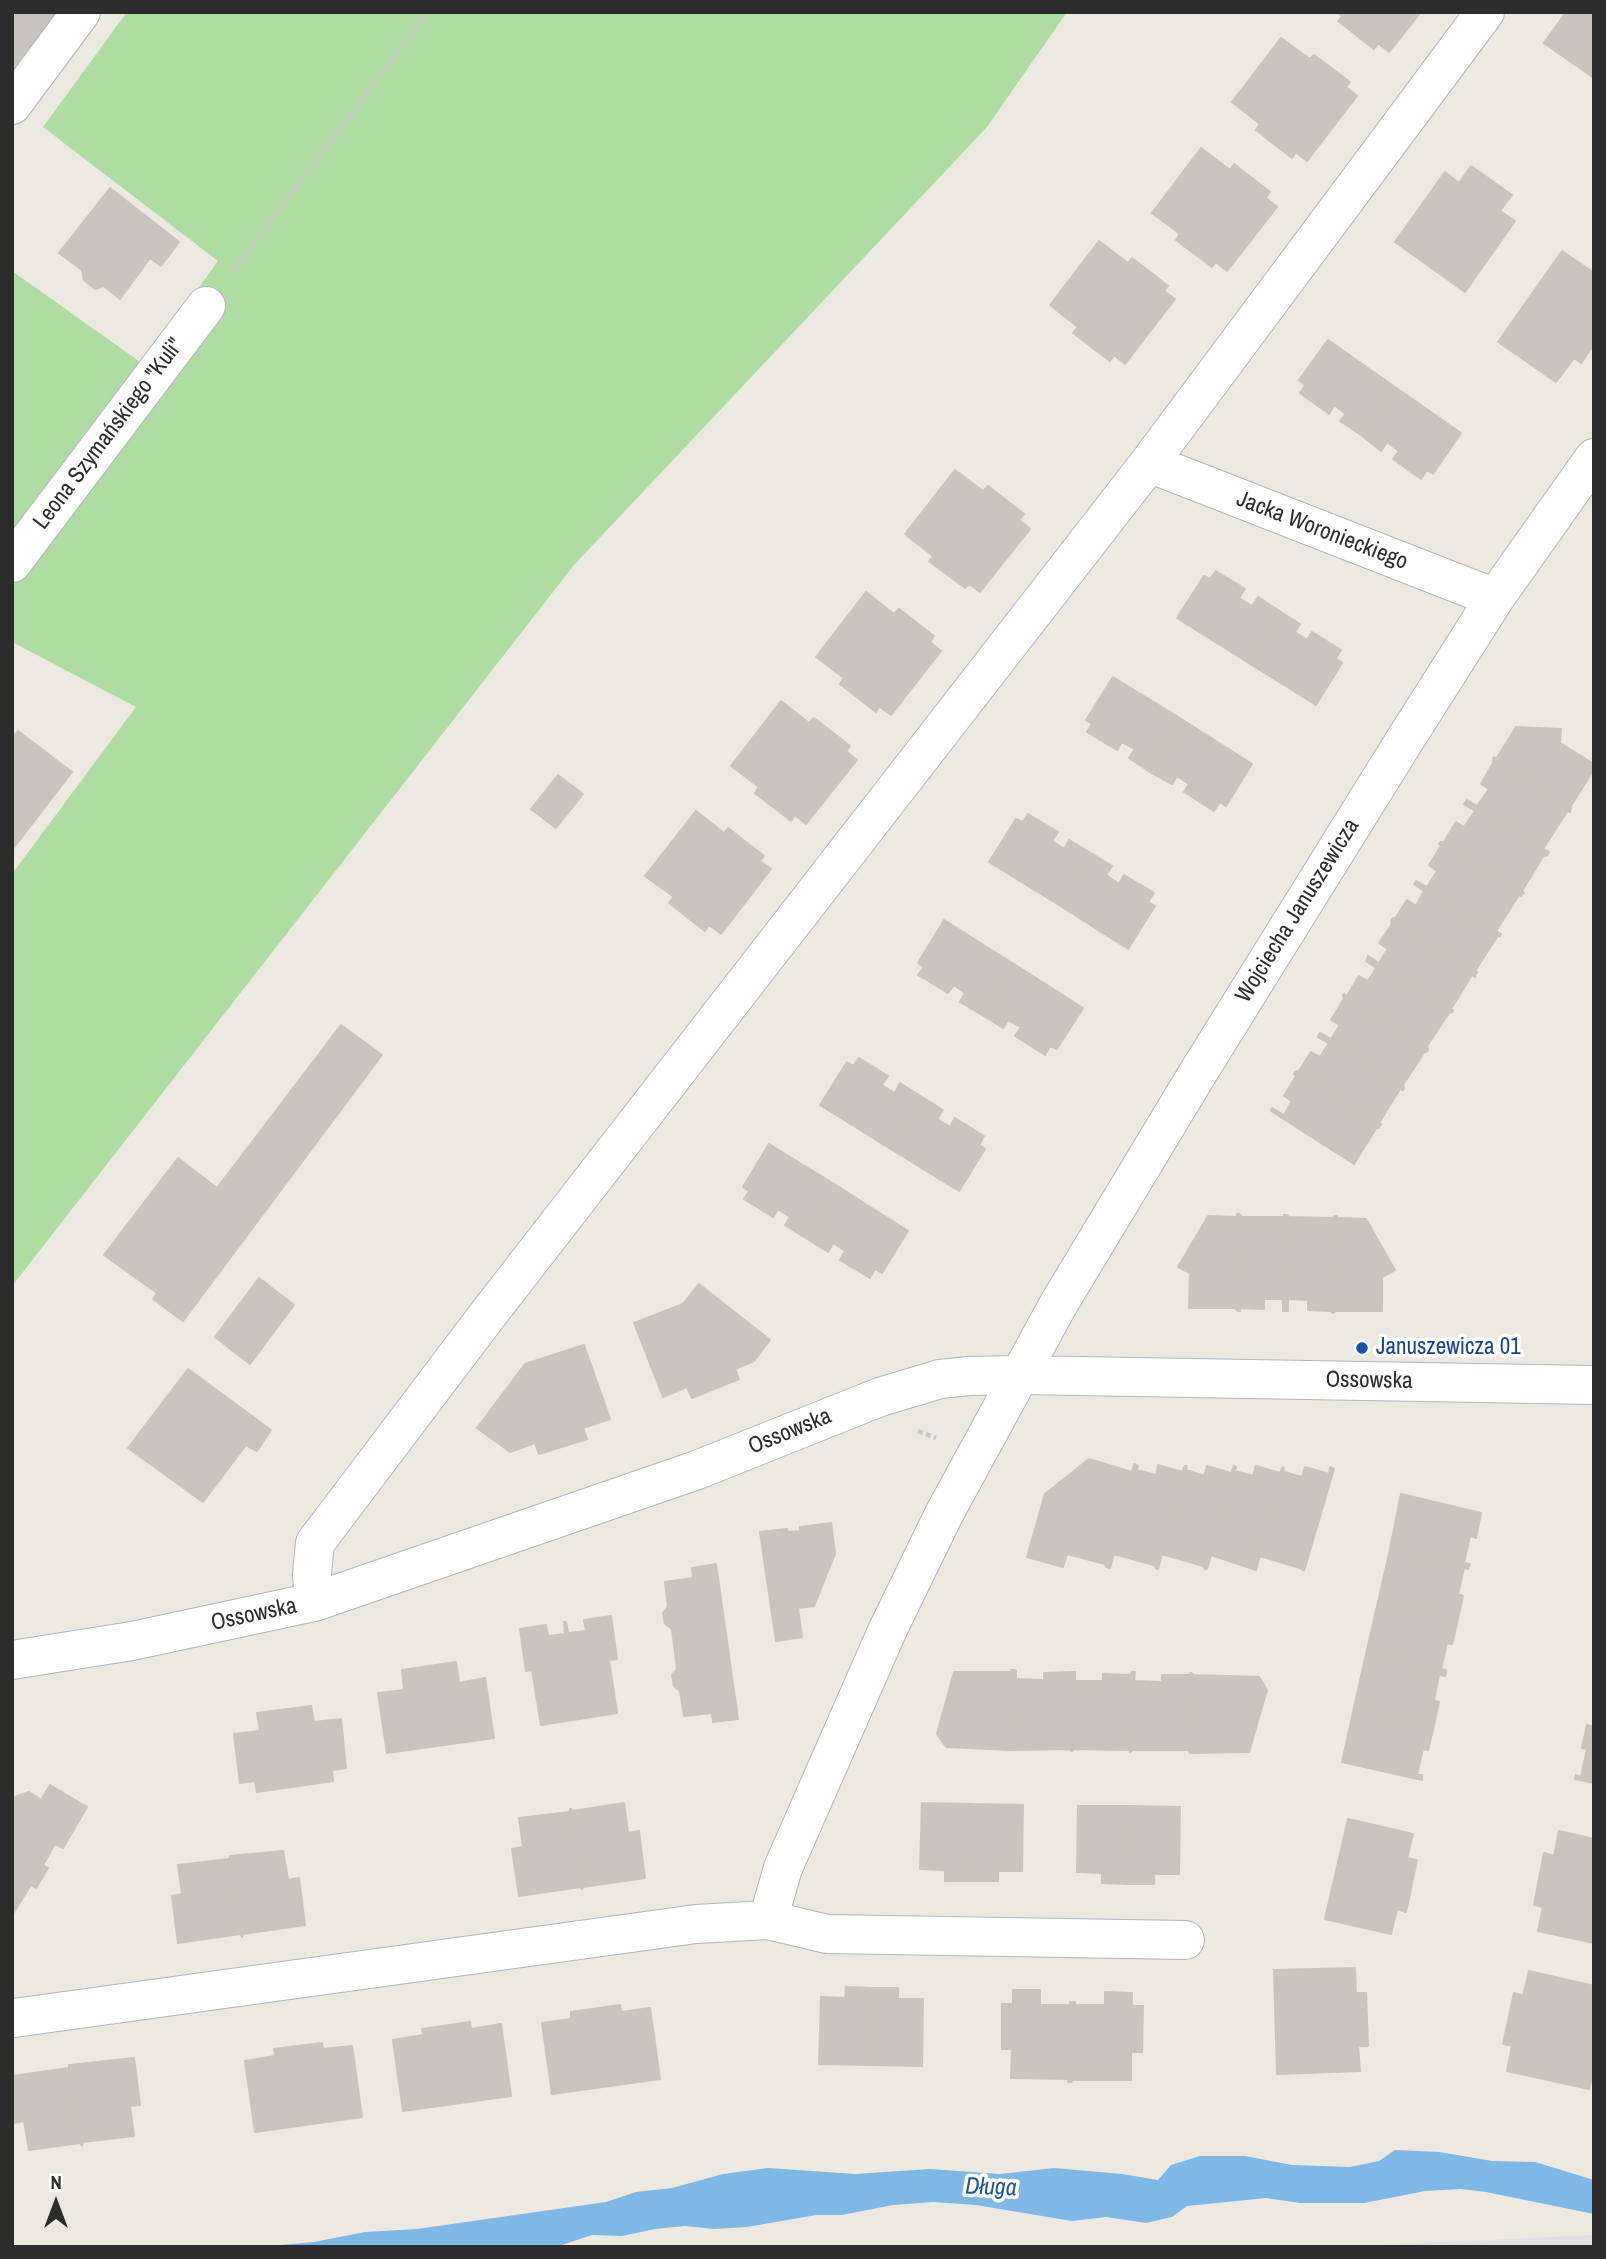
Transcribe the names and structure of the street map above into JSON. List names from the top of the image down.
{
  "streets": {
    "street": [
      "Leona Szymańskiego \"Kuli\"",
      "Jacka Woronieckiego",
      "Wojciecha Januszewicza",
      "Ossowska"
    ]
  },
  "crossings": [
    ["Jacka Woronieckiego", "Wojciecha Januszewicza"],
    ["Wojciecha Januszewicza", "Ossowska"]
  ],
  "water": ["Długa"],
  "places": ["Januszewicza 01"],
  "north": "top"
}
